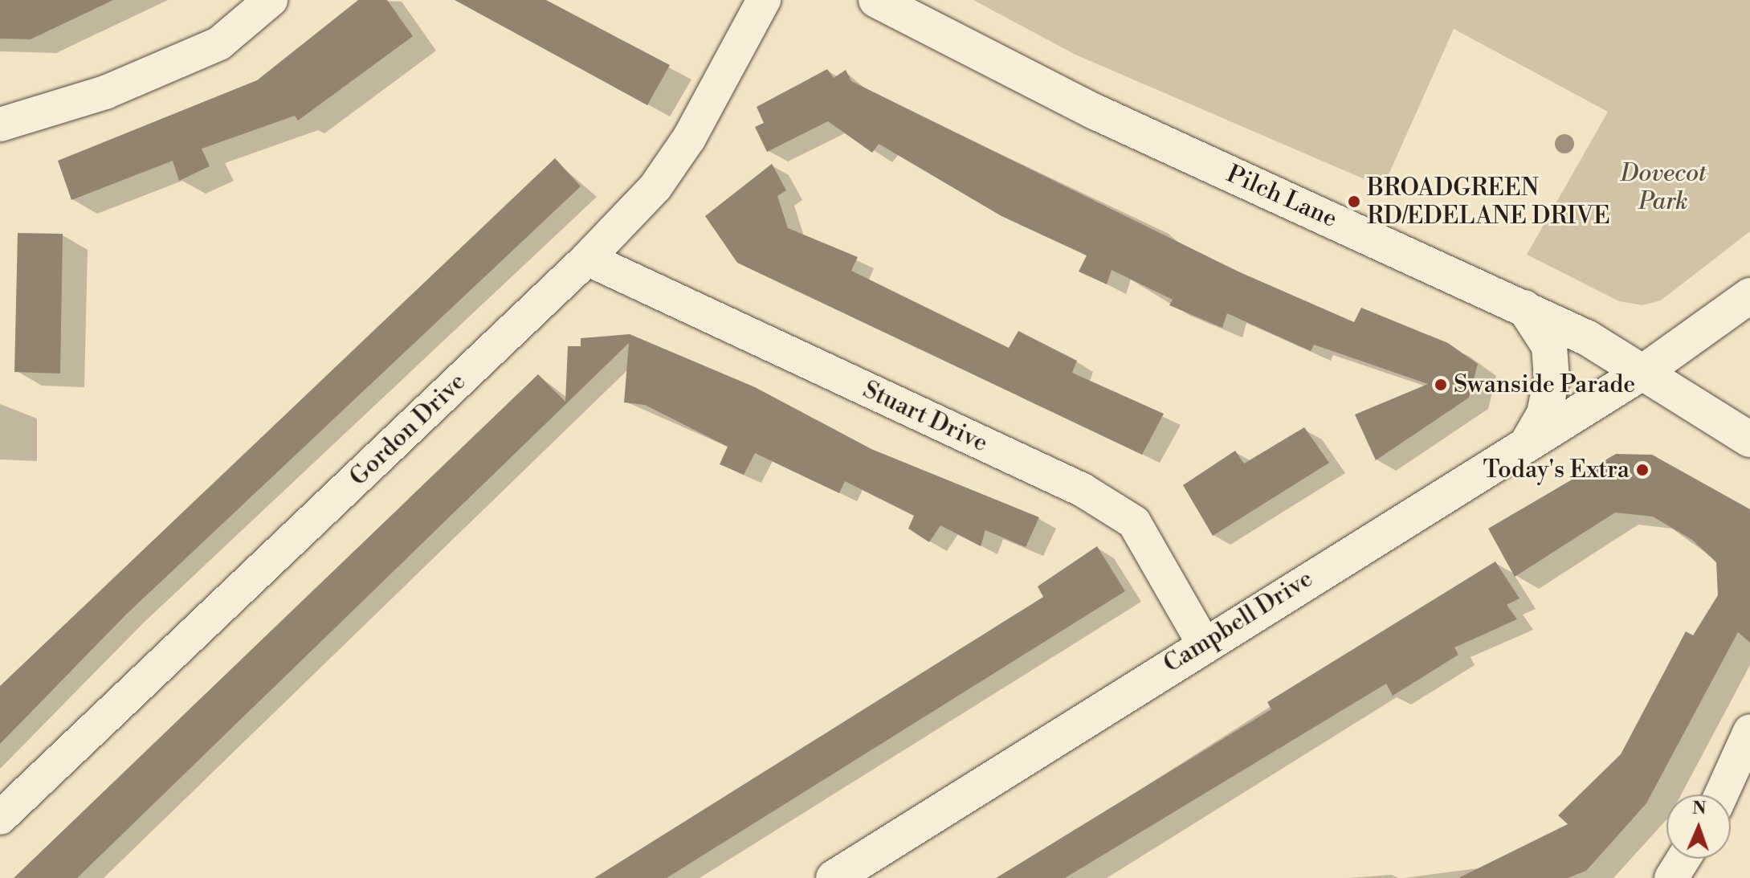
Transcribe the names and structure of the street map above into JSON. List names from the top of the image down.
{
  "streets": {
    "street": [
      "Pilch Lane",
      "Stuart Drive",
      "Gordon Drive",
      "Campbell Drive"
    ]
  },
  "crossings": [
    ["Pilch Lane", "Campbell Drive"],
    ["Stuart Drive", "Gordon Drive"],
    ["Stuart Drive", "Campbell Drive"]
  ],
  "parks": ["Dovecot Park"],
  "places": ["BROADGREEN RD/EDELANE DRIVE", "Swanside Parade", "Today's Extra"],
  "north": "top"
}
